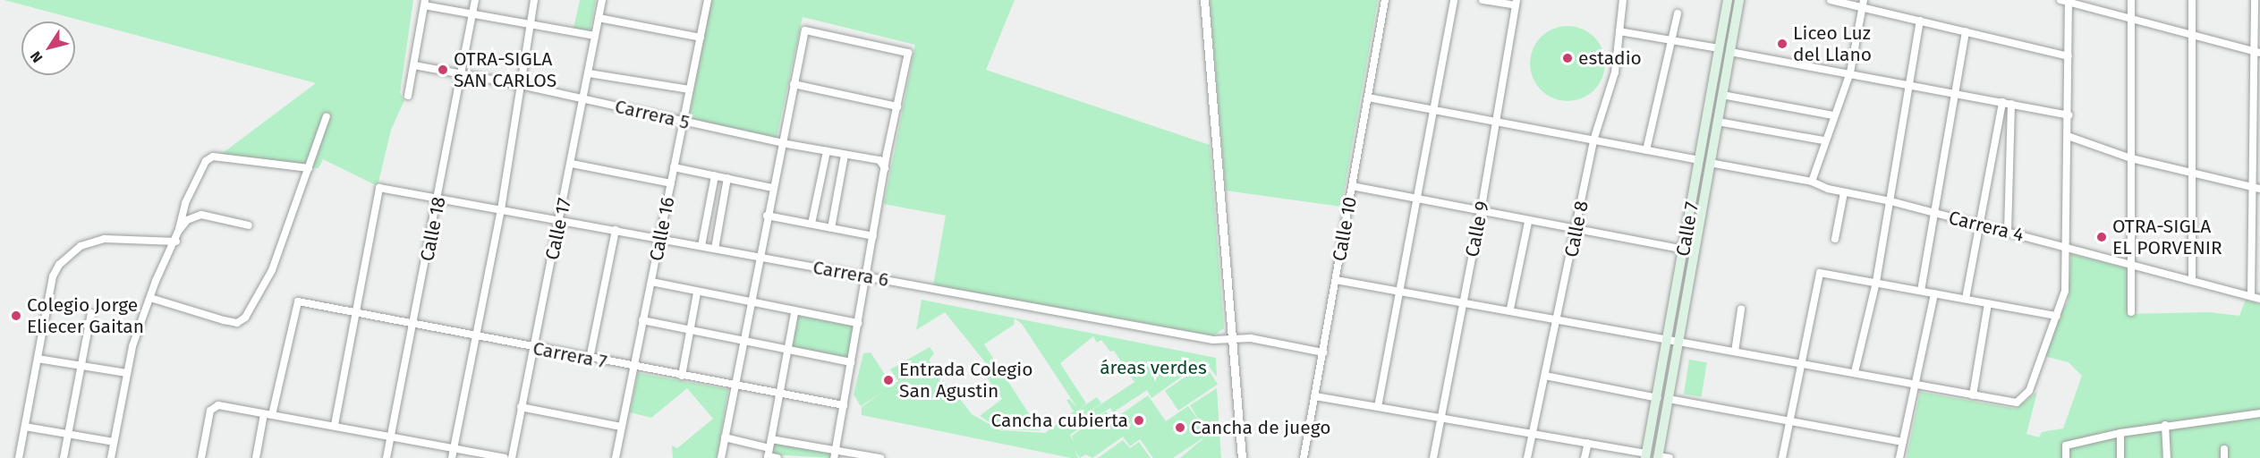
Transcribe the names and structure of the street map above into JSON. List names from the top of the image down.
{
  "streets": {
    "main road": ["Calle 7"],
    "street": [
      "Carrera 5",
      "Carrera 4",
      "Calle 18",
      "Calle 17",
      "Calle 16",
      "Calle 10",
      "Calle 9",
      "Calle 8",
      "Carrera 6",
      "Carrera 7"
    ]
  },
  "crossings": [
    ["Carrera 5", "Calle 18"],
    ["Carrera 5", "Calle 17"],
    ["Carrera 5", "Calle 16"],
    ["Carrera 4", "Calle 7"],
    ["Calle 18", "Carrera 6"],
    ["Calle 18", "Carrera 7"],
    ["Calle 17", "Carrera 6"],
    ["Calle 17", "Carrera 7"],
    ["Calle 16", "Carrera 6"],
    ["Calle 16", "Carrera 7"],
    ["Calle 10", "Carrera 6"],
    ["Carrera 6", "Carrera 7"]
  ],
  "parks": ["áreas verdes"],
  "places": [
    "Liceo Luz del Llano",
    "estadio",
    "OTRA-SIGLA SAN CARLOS",
    "OTRA-SIGLA EL PORVENIR",
    "Colegio Jorge Eliecer Gaitan",
    "Entrada Colegio San Agustin",
    "Cancha cubierta",
    "Cancha de juego"
  ],
  "north": "bottom left"
}
